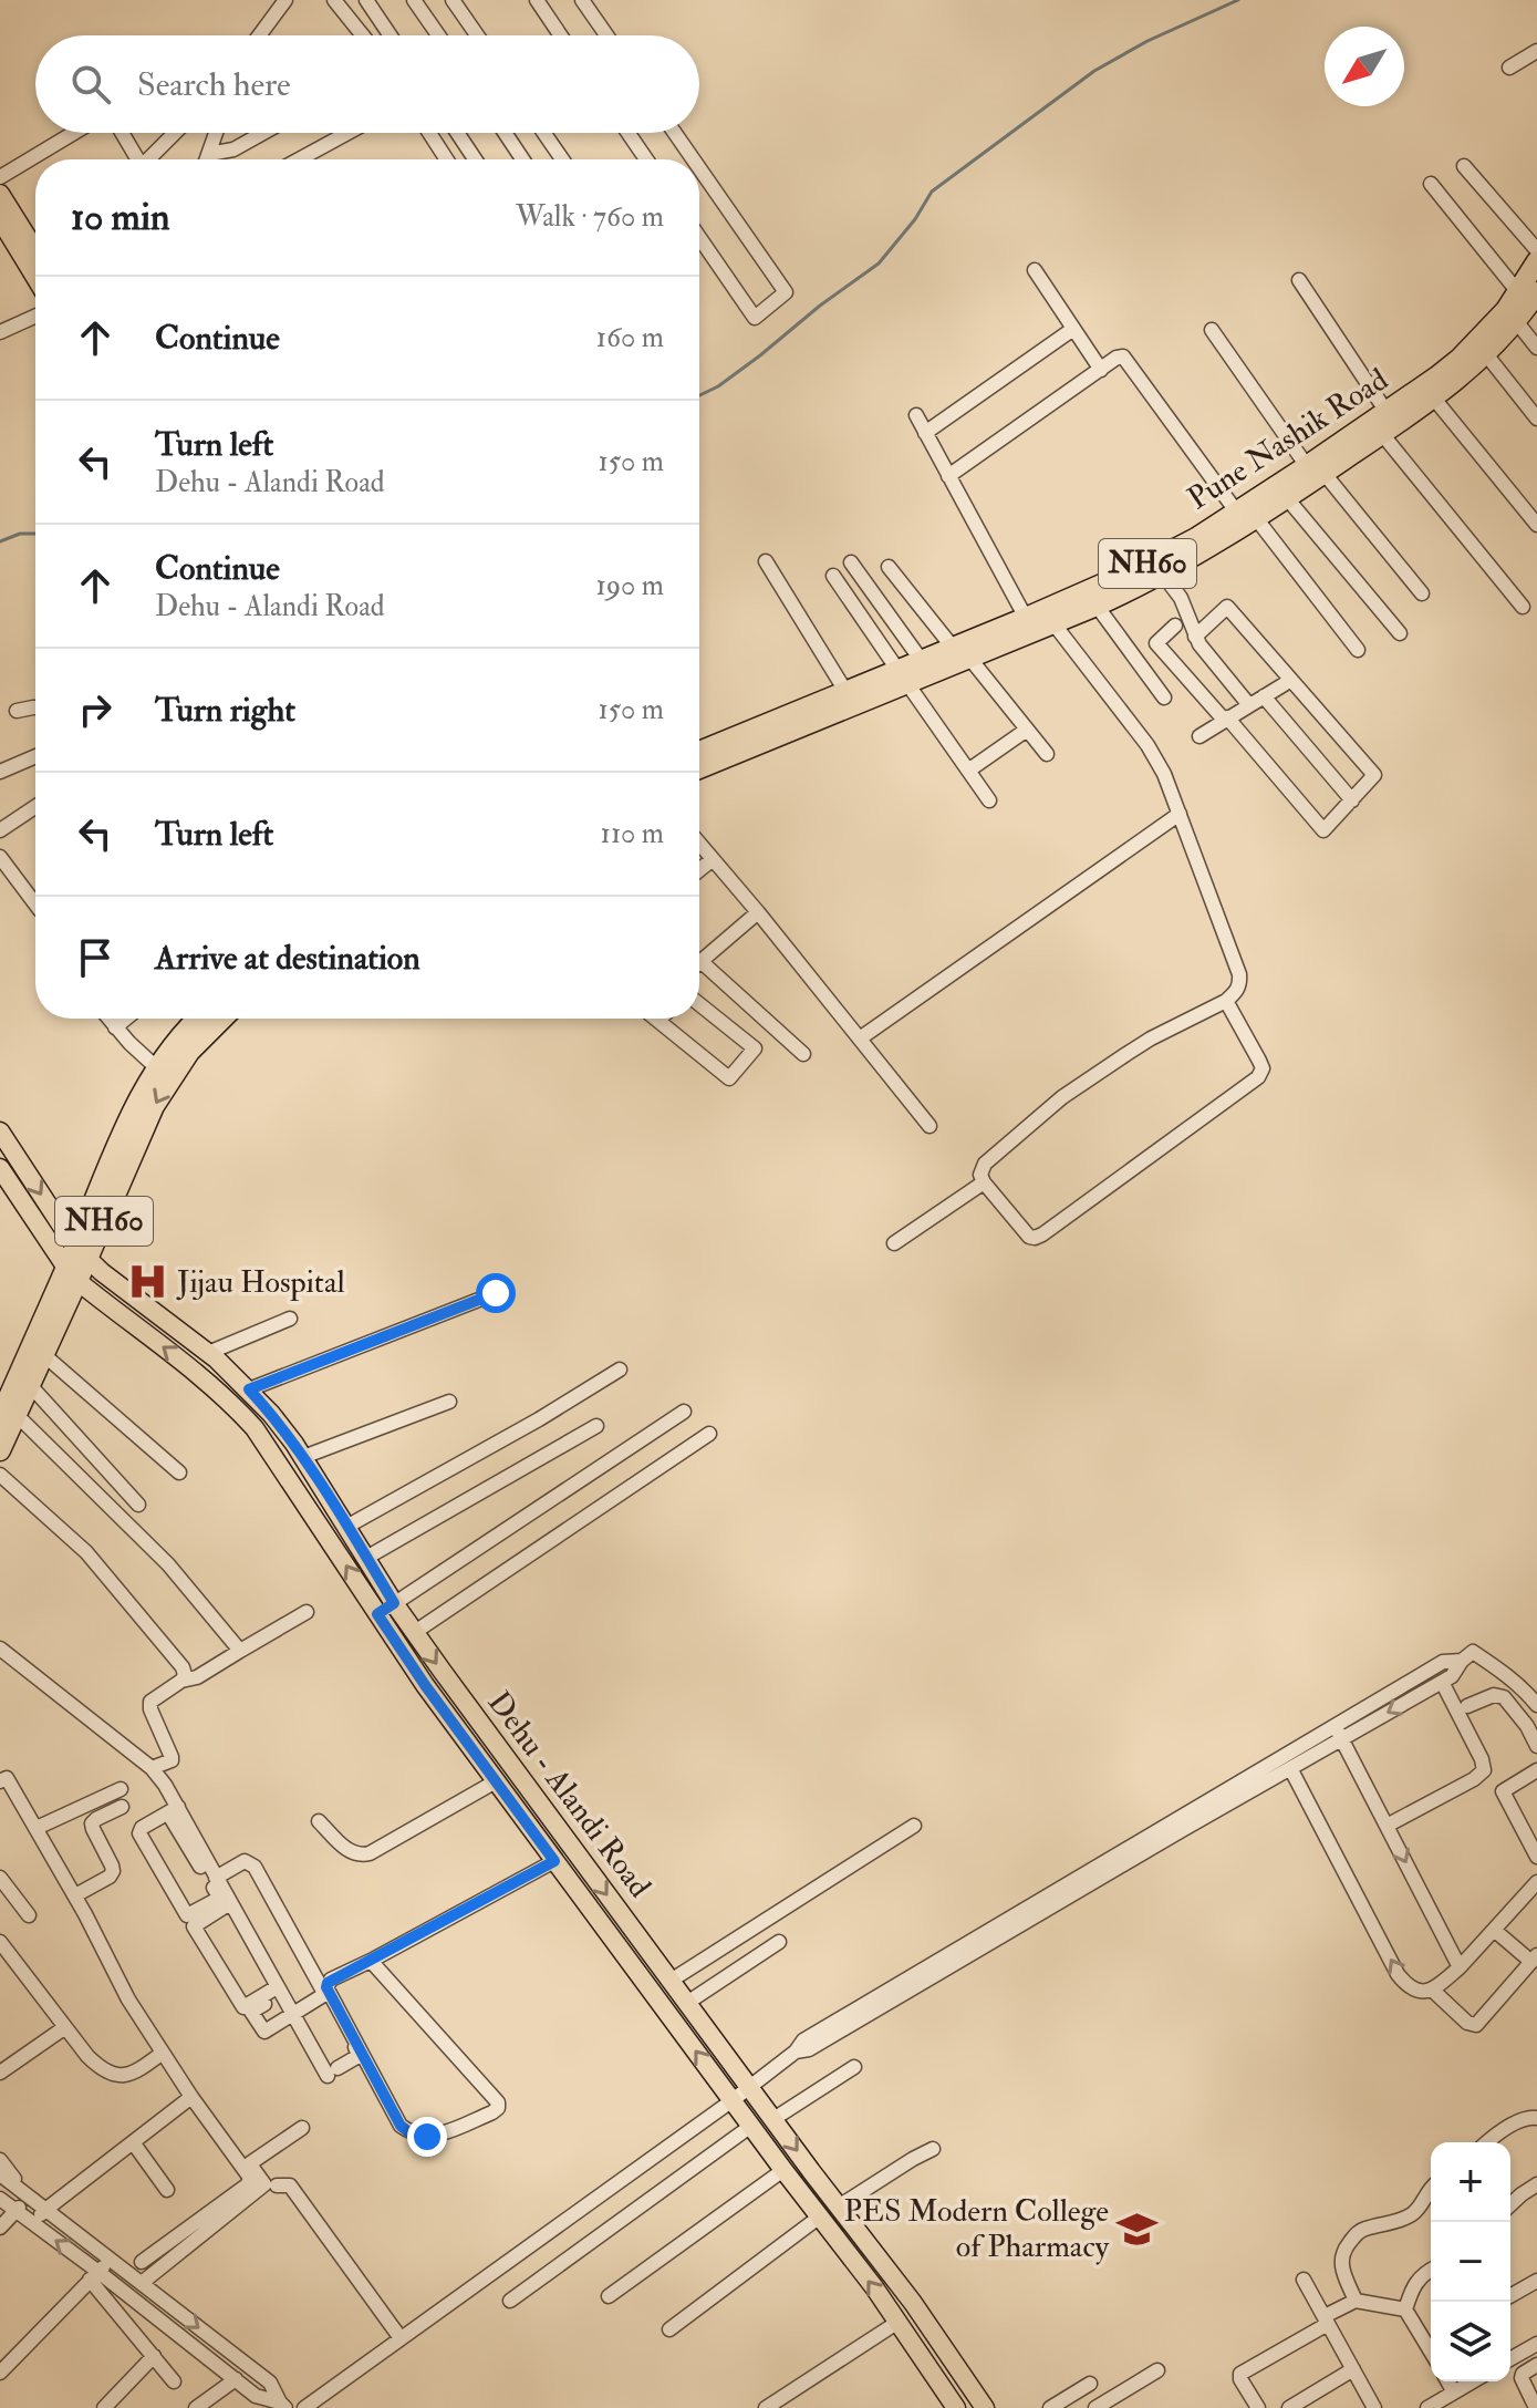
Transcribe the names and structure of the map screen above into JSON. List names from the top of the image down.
{
  "streets": {
    "highway": ["Pune Nashik Road", "NH60"],
    "main road": ["Dehu - Alandi Road"]
  },
  "crossings": [
    ["NH60", "Dehu - Alandi Road"]
  ],
  "places": {
    "hospital": ["Jijau Hospital"],
    "school or university": ["PES Modern College of Pharmacy"]
  },
  "north": "bottom left",
  "page": {
    "search": "Search here",
    "heading": ["10 min", "Walk · 760 m"],
    "list": [
      ["Continue", "160 m"],
      ["Turn left", "Dehu - Alandi Road", "150 m"],
      ["Continue", "Dehu - Alandi Road", "190 m"],
      ["Turn right", "150 m"],
      ["Turn left", "110 m"],
      "Arrive at destination"
    ],
    "map_buttons": ["+", "−"]
  }
}
